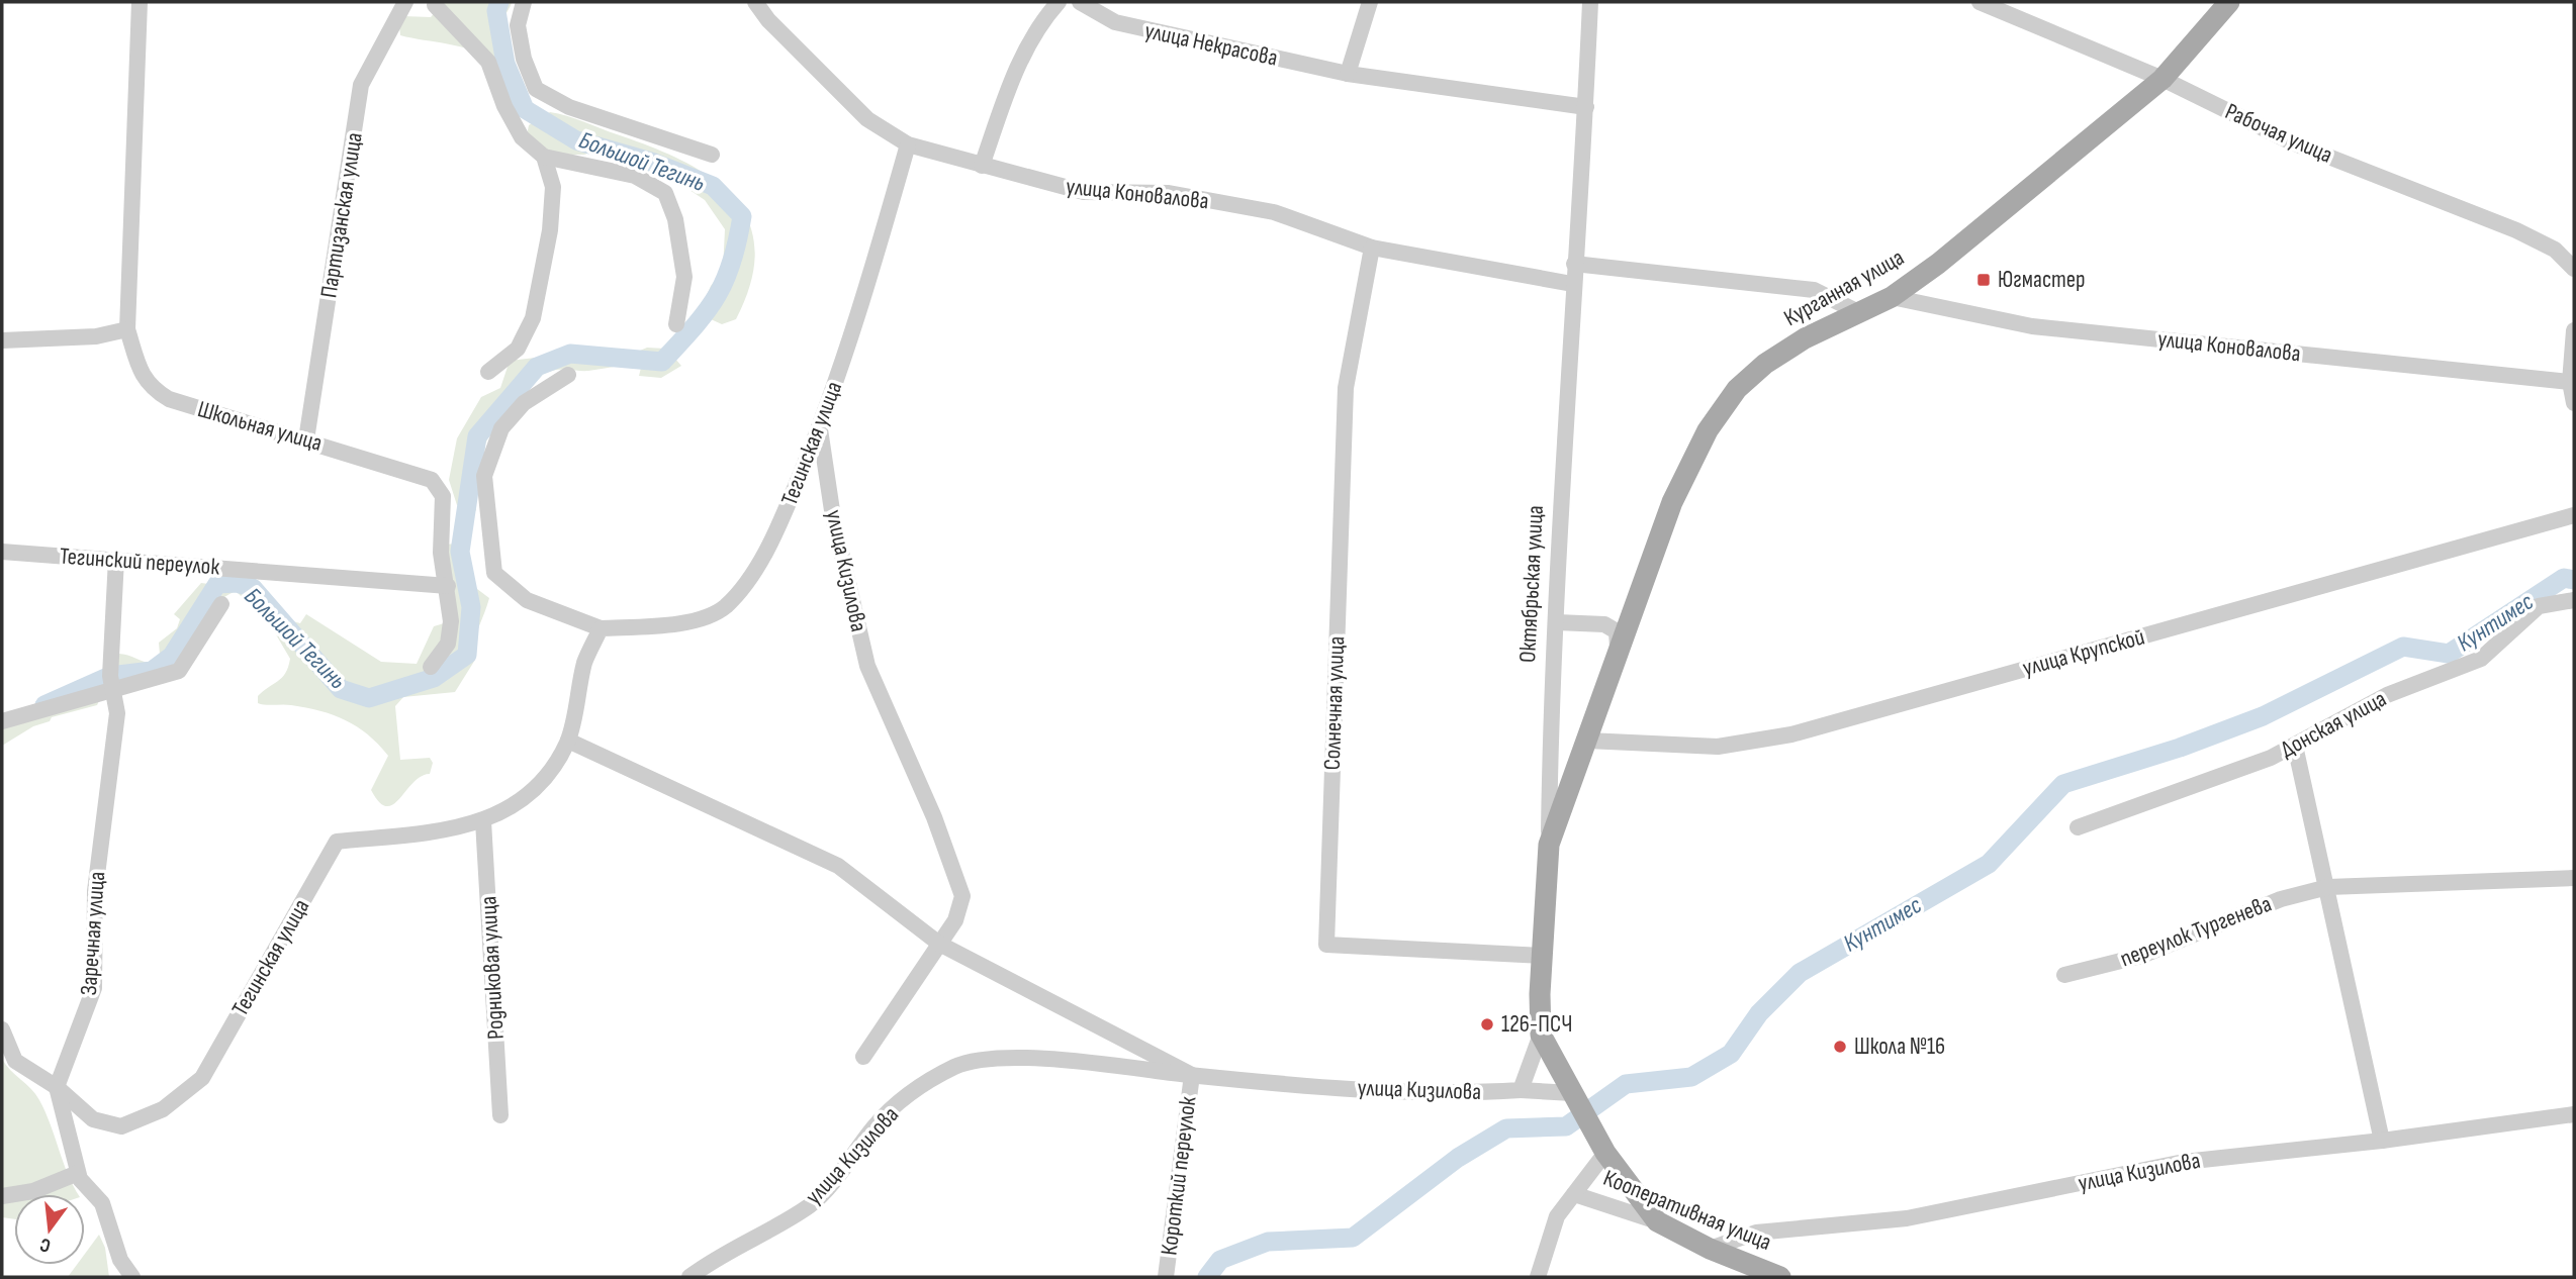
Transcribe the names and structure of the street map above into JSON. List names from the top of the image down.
{
  "streets": {
    "main road": ["Курганная улица", "Октябрьская улица", "Кооперативная улица"],
    "street": [
      "улица Некрасова",
      "Рабочая улица",
      "улица Коновалова",
      "Партизанская улица",
      "Школьная улица",
      "Тегинская улица",
      "Тегинский переулок",
      "улица Кизилова",
      "улица Крупской",
      "Солнечная улица",
      "Донская улица",
      "переулок Тургенева",
      "Заречная улица",
      "Родниковая улица",
      "Короткий переулок"
    ]
  },
  "crossings": [
    ["улица Некрасова", "Октябрьская улица"],
    ["Рабочая улица", "Курганная улица"],
    ["улица Коновалова", "Курганная улица"],
    ["улица Коновалова", "Тегинская улица"],
    ["улица Коновалова", "Октябрьская улица"],
    ["улица Коновалова", "Солнечная улица"],
    ["Партизанская улица", "Школьная улица"],
    ["Курганная улица", "Октябрьская улица"],
    ["Курганная улица", "улица Крупской"],
    ["Школьная улица", "Тегинский переулок"],
    ["Тегинская улица", "улица Кизилова"],
    ["Тегинская улица", "Заречная улица"],
    ["Тегинская улица", "Родниковая улица"],
    ["Тегинский переулок", "Заречная улица"],
    ["улица Кизилова", "Октябрьская улица"],
    ["улица Кизилова", "Короткий переулок"],
    ["улица Кизилова", "Кооперативная улица"],
    ["Октябрьская улица", "улица Крупской"],
    ["Октябрьская улица", "Солнечная улица"],
    ["Октябрьская улица", "Кооперативная улица"]
  ],
  "water": ["Большой Тегинь", "Кунтимес"],
  "places": {
    "transit": ["Югмастер"],
    "other": ["126-ПСЧ", "Школа №16"]
  },
  "north": "bottom"
}
